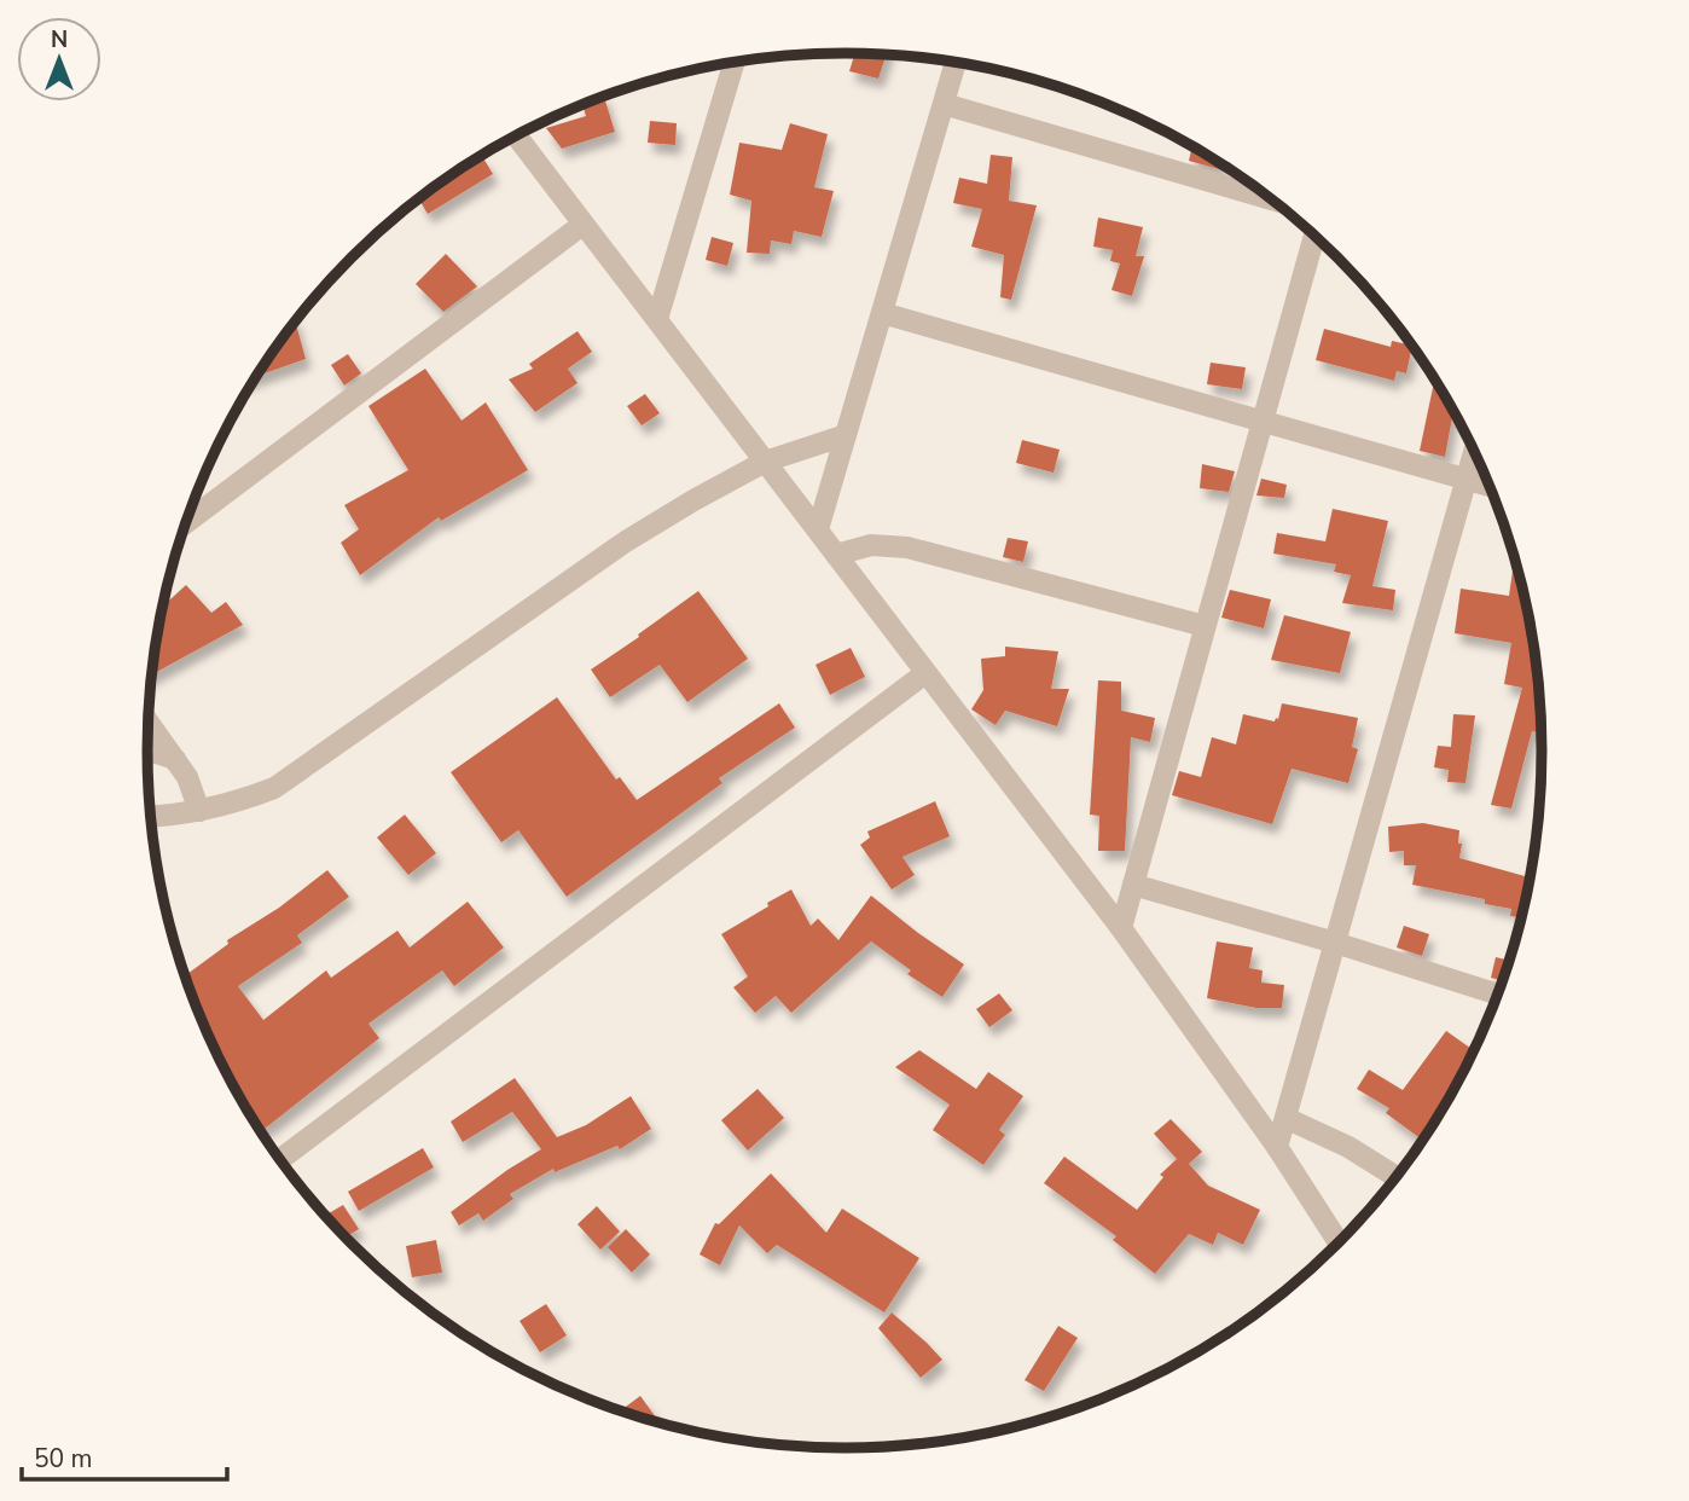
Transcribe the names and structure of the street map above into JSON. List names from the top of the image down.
{
  "scale_bar": "50 m",
  "north": "top"
}
